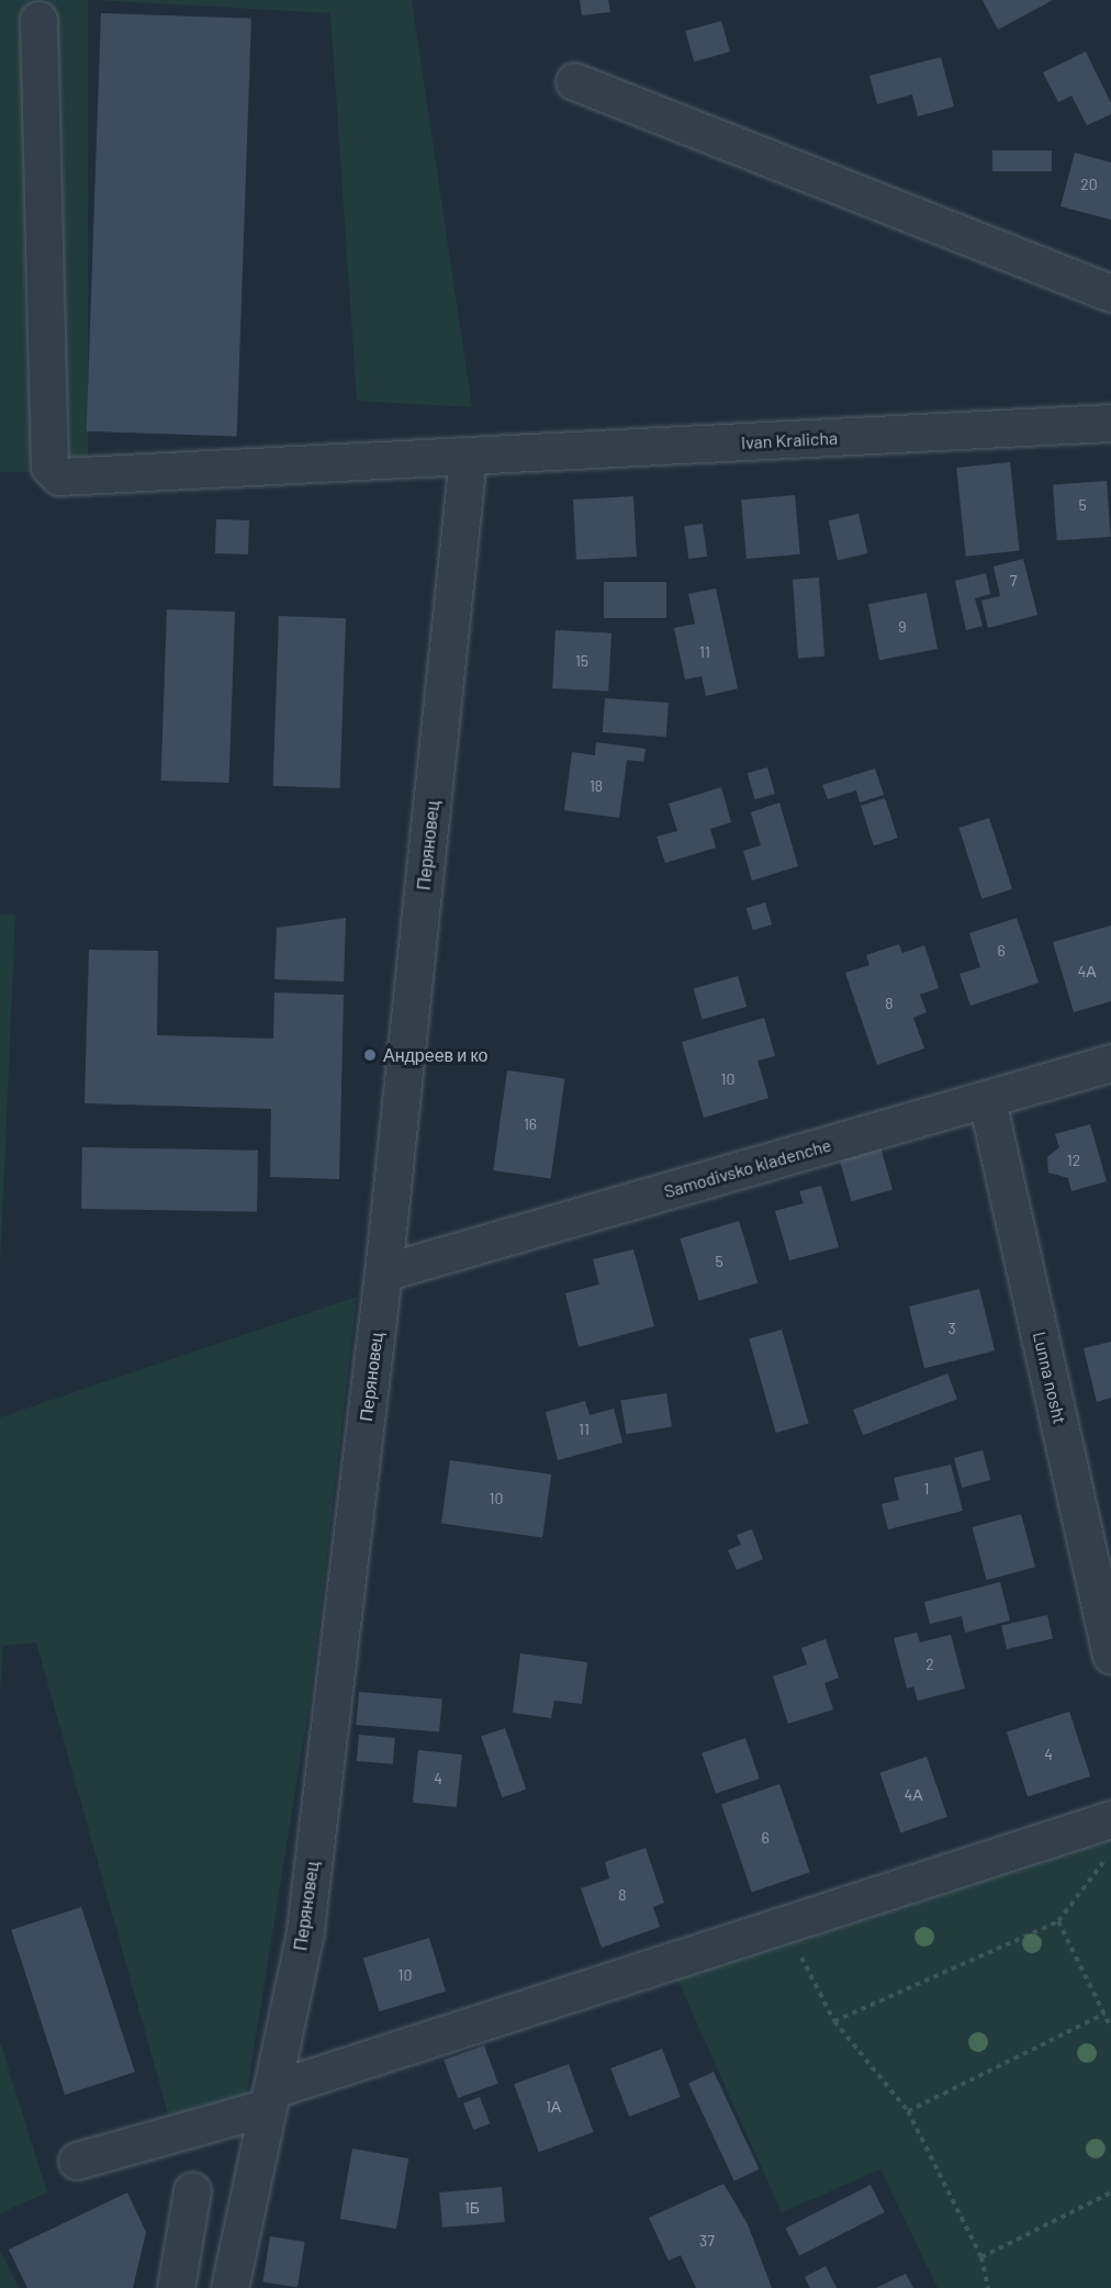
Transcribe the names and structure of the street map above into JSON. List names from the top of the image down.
{
  "streets": {
    "street": [
      "Ivan Kralicha",
      "Перяновец",
      "Samodivsko kladenche",
      "Lunna nosht"
    ]
  },
  "crossings": [
    ["Ivan Kralicha", "Перяновец"],
    ["Перяновец", "Samodivsko kladenche"],
    ["Samodivsko kladenche", "Lunna nosht"]
  ],
  "places": ["Андреев и ко"],
  "house_numbers": [
    "20",
    "5",
    "7",
    "9",
    "11",
    "15",
    "18",
    "6",
    "4А",
    "8",
    "10",
    "16",
    "12",
    "5",
    "3",
    "11",
    "1",
    "10",
    "2",
    "4",
    "4",
    "4А",
    "6",
    "8",
    "10",
    "1А",
    "1Б",
    "37"
  ]
}
